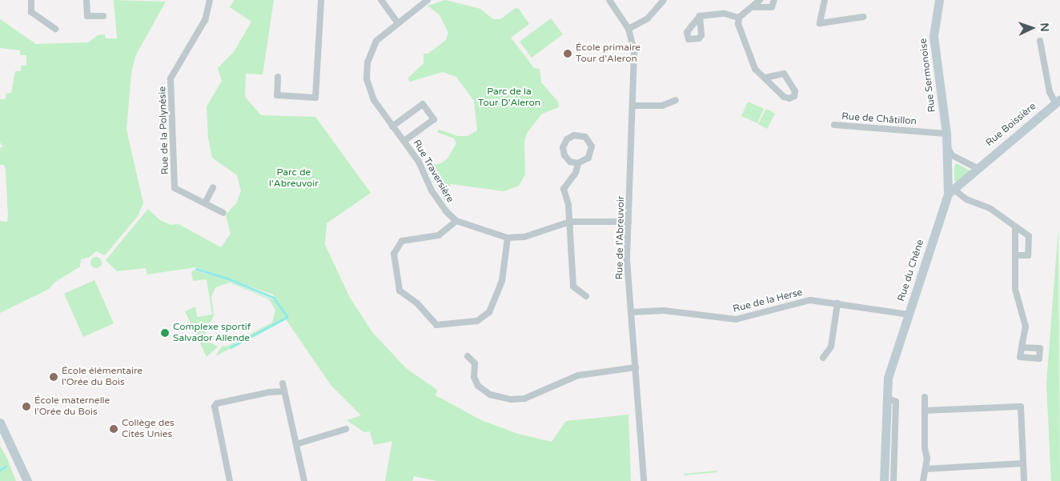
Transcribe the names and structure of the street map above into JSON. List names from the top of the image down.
{
  "streets": {
    "street": [
      "Rue Sermonoise",
      "Rue de Châtillon",
      "Rue Boissière",
      "Rue de la Polynésie",
      "Rue Traversière",
      "Rue de l'Abreuvoir",
      "Rue du Chêne",
      "Rue de la Herse"
    ]
  },
  "crossings": [
    ["Rue Sermonoise", "Rue de Châtillon"],
    ["Rue Sermonoise", "Rue du Chêne"],
    ["Rue Boissière", "Rue du Chêne"],
    ["Rue Traversière", "Rue de l'Abreuvoir"],
    ["Rue de l'Abreuvoir", "Rue de la Herse"],
    ["Rue du Chêne", "Rue de la Herse"]
  ],
  "parks": ["Parc de la Tour D'Aleron", "Parc de l'Abreuvoir"],
  "places": [
    "École primaire Tour d'Aleron",
    "Complexe sportif Salvador Allende",
    "École élémentaire l'Orée du Bois",
    "École maternelle l'Orée du Bois",
    "Collège des Cités Unies"
  ],
  "north": "right"
}
